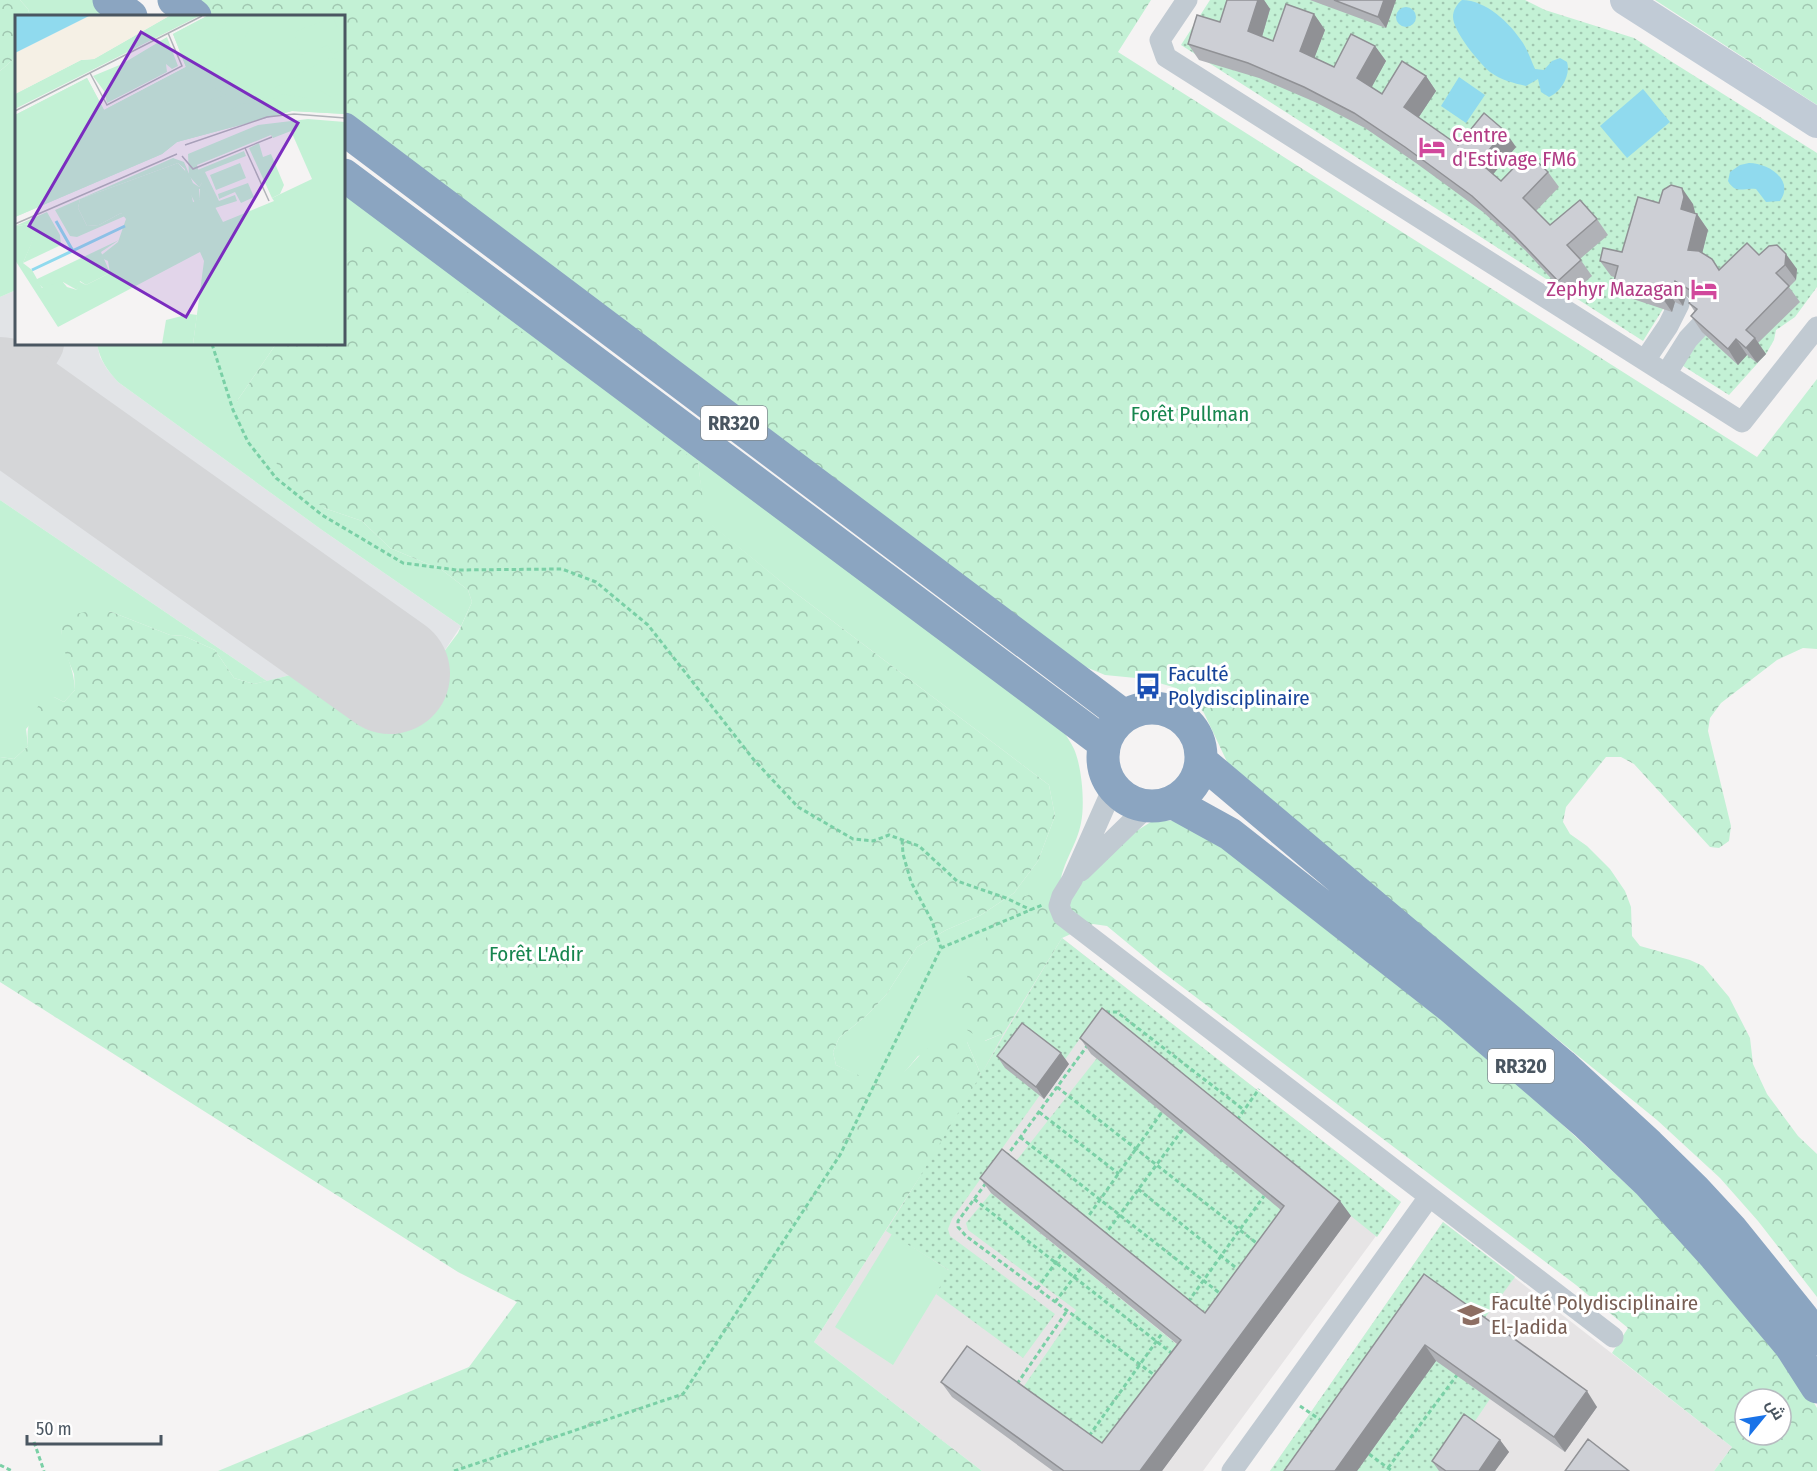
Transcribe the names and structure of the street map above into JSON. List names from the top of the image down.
{
  "streets": {
    "highway": ["RR320"]
  },
  "parks": ["Forêt Pullman", "Forêt L'Adir"],
  "places": {
    "hotel": ["Centre d'Estivage FM6", "Zephyr Mazagan"],
    "bus stop": ["Faculté Polydisciplinaire"],
    "school or university": ["Faculté Polydisciplinaire El-Jadida"]
  },
  "scale_bar": "50 m",
  "north": "top right"
}
